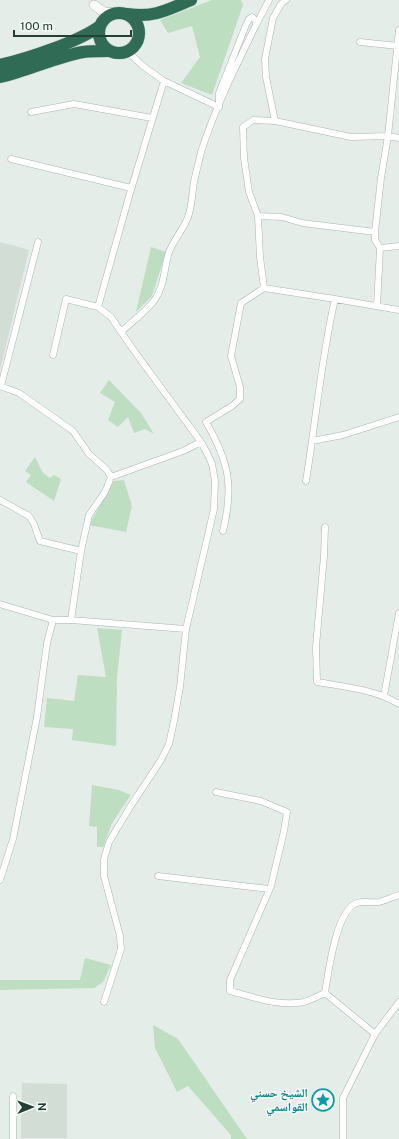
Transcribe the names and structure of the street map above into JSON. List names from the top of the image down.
{
  "places": {
    "place": ["الشيخ حسني القواسمي"]
  },
  "scale_bar": "100 m",
  "north": "right"
}
